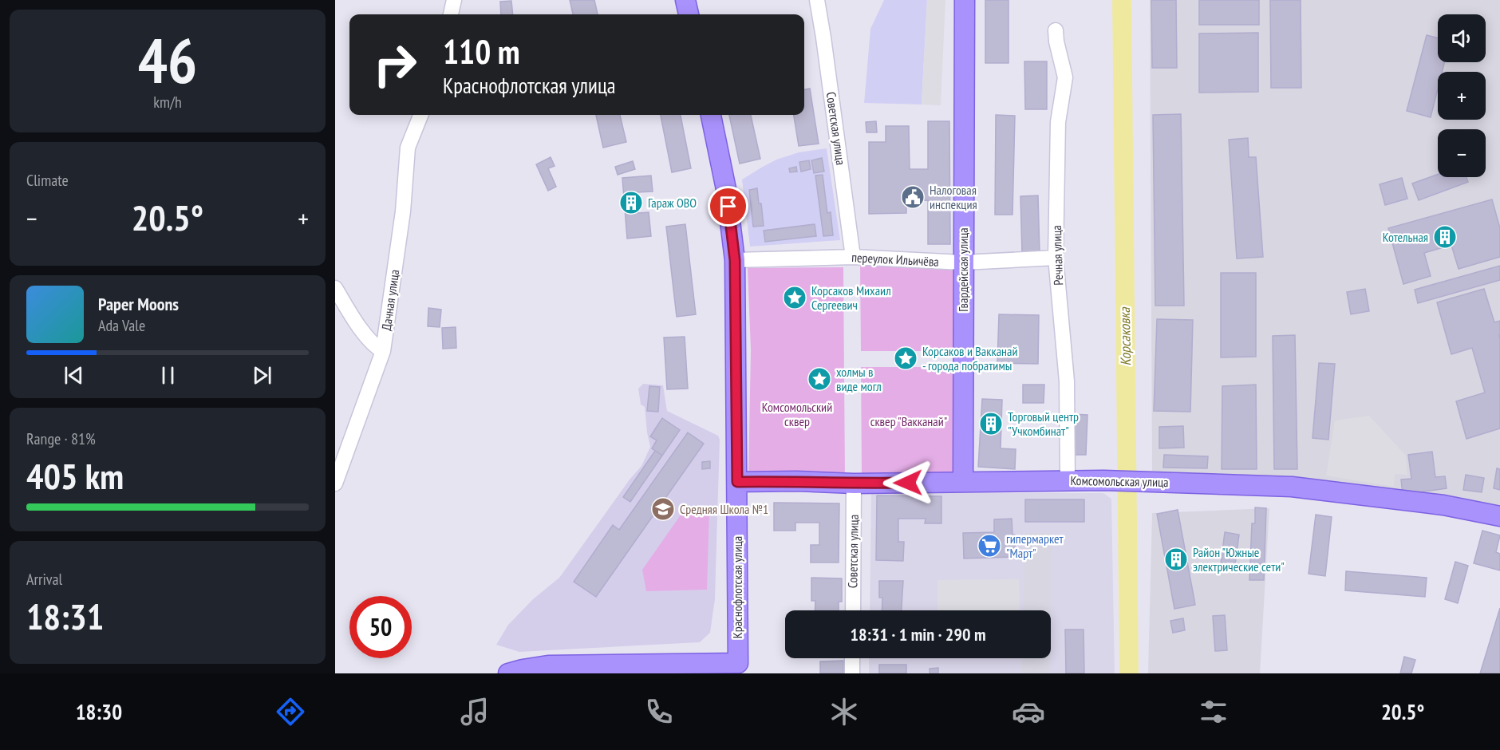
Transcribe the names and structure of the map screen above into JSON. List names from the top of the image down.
{
  "streets": {
    "main road": ["Гвардейская улица", "Комсомольская улица", "Краснофлотская улица"],
    "street": [
      "Советская улица",
      "Речная улица",
      "переулок Ильичёва",
      "Дачная улица"
    ]
  },
  "crossings": [
    ["Советская улица", "переулок Ильичёва"],
    ["Советская улица", "Комсомольская улица"],
    ["Речная улица", "переулок Ильичёва"],
    ["Речная улица", "Комсомольская улица"],
    ["переулок Ильичёва", "Гвардейская улица"],
    ["переулок Ильичёва", "Краснофлотская улица"],
    ["Гвардейская улица", "Комсомольская улица"],
    ["Комсомольская улица", "Краснофлотская улица"]
  ],
  "water": ["Корсаковка"],
  "parks": ["Комсомольский сквер", "сквер \"Вакканай\""],
  "places": {
    "public building": ["Налоговая инспекция"],
    "building": [
      "Гараж ОВО",
      "Котельная",
      "Торговый центр \"Учкомбинат\"",
      "Район \"Южные электрические сети\""
    ],
    "place": ["Корсаков Михаил Сергеевич", "Корсаков и Вакканай - города побратимы", "холмы в виде могл"],
    "school or university": ["Средняя Школа №1"],
    "supermarket": ["гипермаркет \"Март\""]
  },
  "page": {
    "tile": [
      ["46", "km/h"],
      "Climate",
      ["Range · 81%", "405 km"],
      ["Arrival", "18:31"]
    ],
    "map_buttons": ["+", "−"],
    "turn": ["110 m", "Краснофлотская улица"],
    "heat": ["−", "20.5°", "+"],
    "song": ["Paper Moons", "Ada Vale"],
    "limit": "50",
    "trip": "18:31 · 1 min · 290 m",
    "tabs": ["18:30", "20.5°"]
  }
}
